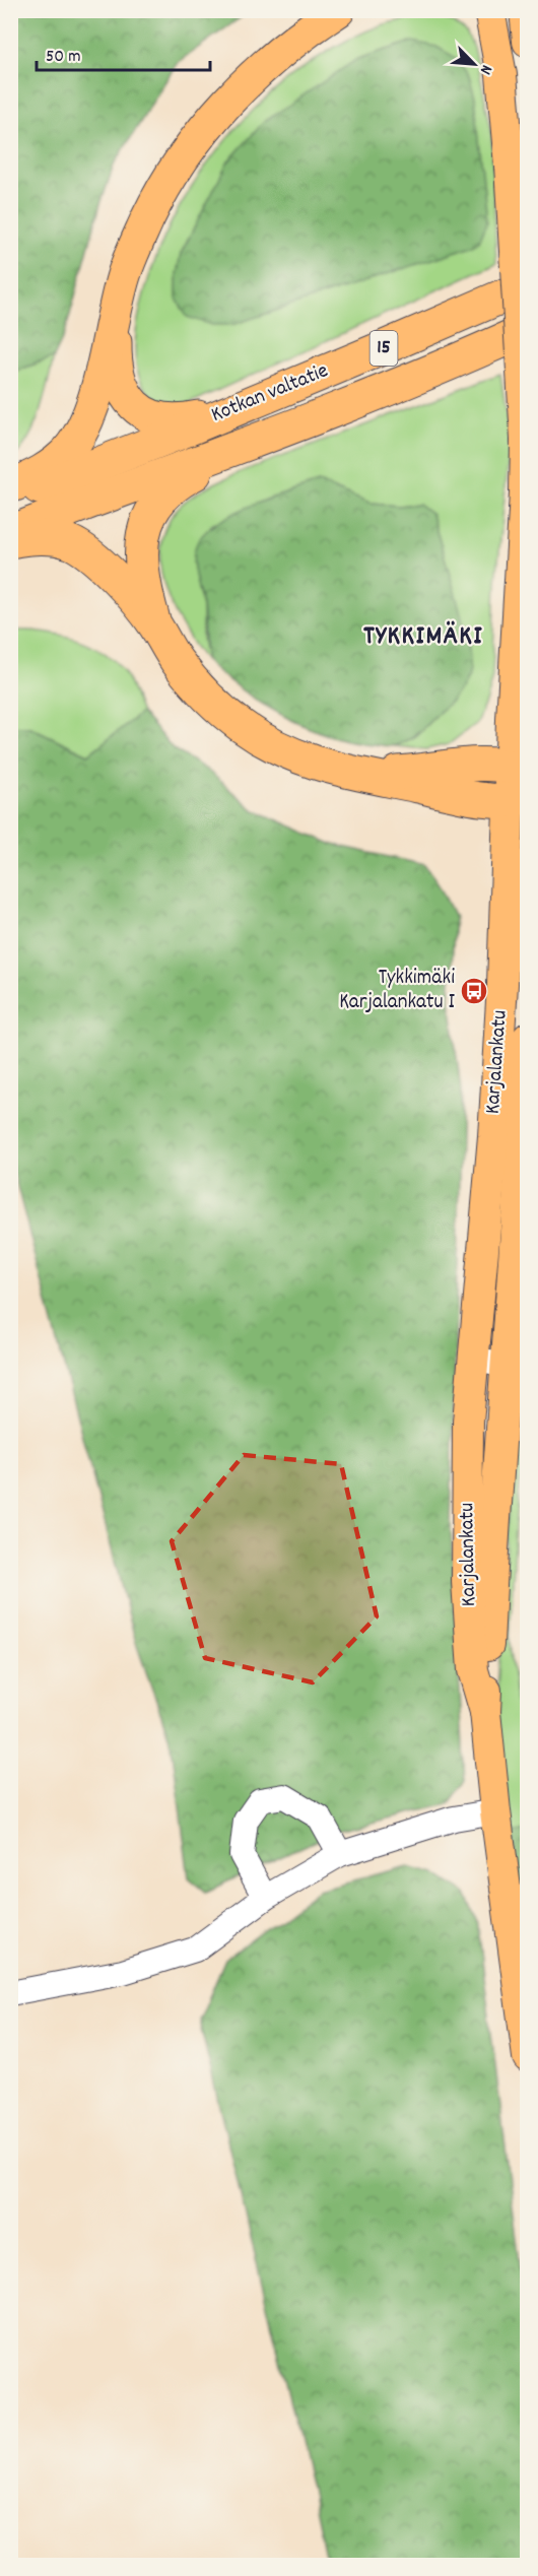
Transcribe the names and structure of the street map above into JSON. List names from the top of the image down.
{
  "streets": {
    "highway": ["15", "Kotkan valtatie"],
    "main road": ["Karjalankatu"]
  },
  "districts": ["TYKKIMÄKI"],
  "places": {
    "bus stop": ["Tykkimäki Karjalankatu I"]
  },
  "scale_bar": "50 m",
  "north": "bottom right"
}
